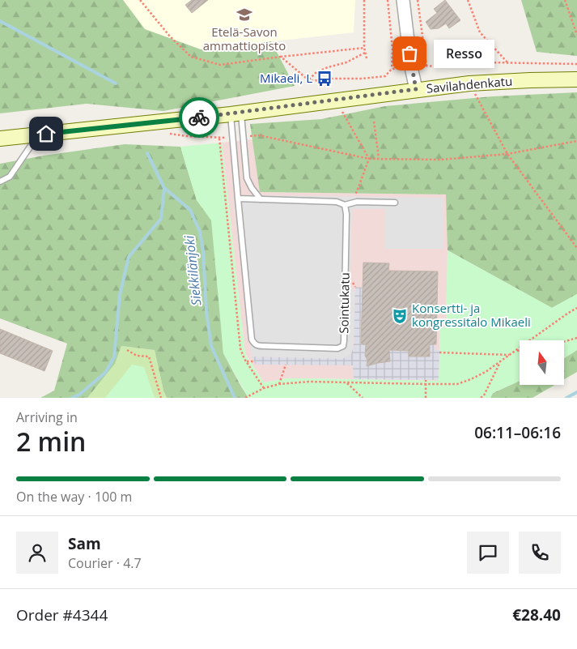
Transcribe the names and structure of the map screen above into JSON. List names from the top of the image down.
{
  "streets": {
    "main road": ["Savilahdenkatu"],
    "lane": ["Sointukatu"]
  },
  "crossings": [
    ["Savilahdenkatu", "Sointukatu"]
  ],
  "water": ["Siekkilänjoki"],
  "places": {
    "school or university": ["Etelä-Savon ammattiopisto"],
    "other": ["Resso"],
    "bus stop": ["Mikaeli, L"],
    "theatre": ["Konsertti- ja kongressitalo Mikaeli"]
  },
  "north": "top",
  "page": {
    "bubble": "Resso",
    "heading": ["2 min", "Arriving in", "06:11–06:16"],
    "panel": [
      "Sam",
      "Courier · 4.7",
      "Order #4344",
      "€28.40"
    ],
    "bar": "On the way · 100 m"
  }
}
